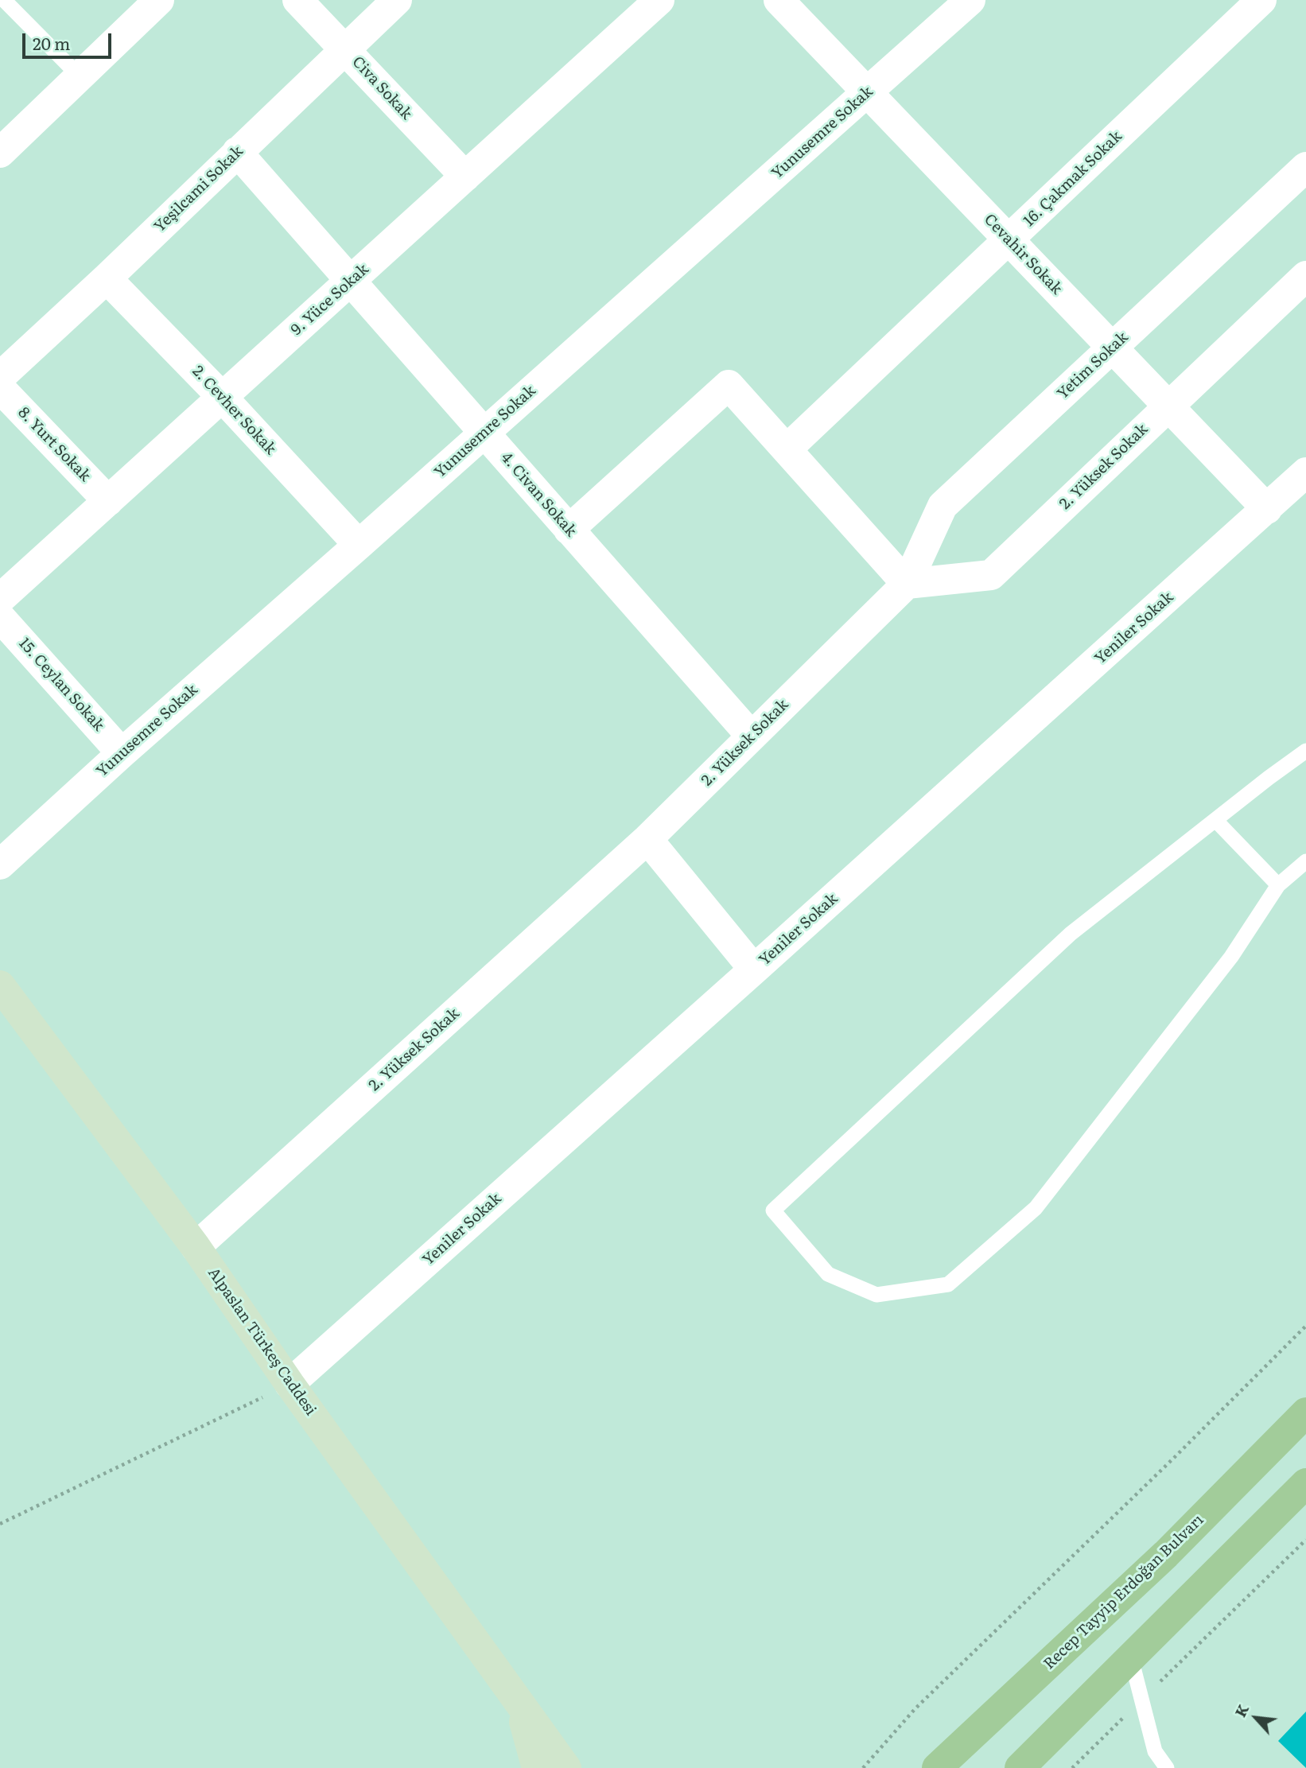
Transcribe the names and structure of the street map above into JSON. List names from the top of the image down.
{
  "streets": {
    "main road": ["Alpaslan Türkeş Caddesi", "Recep Tayyip Erdoğan Bulvarı"],
    "street": [
      "Civa Sokak",
      "Yunusemre Sokak",
      "16. Çakmak Sokak",
      "Yeşilcami Sokak",
      "Cevahir Sokak",
      "9. Yüce Sokak",
      "Yetim Sokak",
      "2. Cevher Sokak",
      "8. Yurt Sokak",
      "2. Yüksek Sokak",
      "4. Civan Sokak",
      "Yeniler Sokak",
      "15. Ceylan Sokak"
    ]
  },
  "crossings": [
    ["Civa Sokak", "Yeşilcami Sokak"],
    ["Civa Sokak", "9. Yüce Sokak"],
    ["Yunusemre Sokak", "Cevahir Sokak"],
    ["Yunusemre Sokak", "2. Cevher Sokak"],
    ["Yunusemre Sokak", "4. Civan Sokak"],
    ["Yunusemre Sokak", "15. Ceylan Sokak"],
    ["16. Çakmak Sokak", "Cevahir Sokak"],
    ["Yeşilcami Sokak", "2. Cevher Sokak"],
    ["Yeşilcami Sokak", "4. Civan Sokak"],
    ["Cevahir Sokak", "Yetim Sokak"],
    ["Cevahir Sokak", "2. Yüksek Sokak"],
    ["Cevahir Sokak", "Yeniler Sokak"],
    ["9. Yüce Sokak", "2. Cevher Sokak"],
    ["9. Yüce Sokak", "8. Yurt Sokak"],
    ["9. Yüce Sokak", "4. Civan Sokak"],
    ["Yetim Sokak", "2. Yüksek Sokak"],
    ["2. Yüksek Sokak", "4. Civan Sokak"],
    ["2. Yüksek Sokak", "Alpaslan Türkeş Caddesi"],
    ["Yeniler Sokak", "Alpaslan Türkeş Caddesi"]
  ],
  "scale_bar": "20 m",
  "north": "top left"
}
